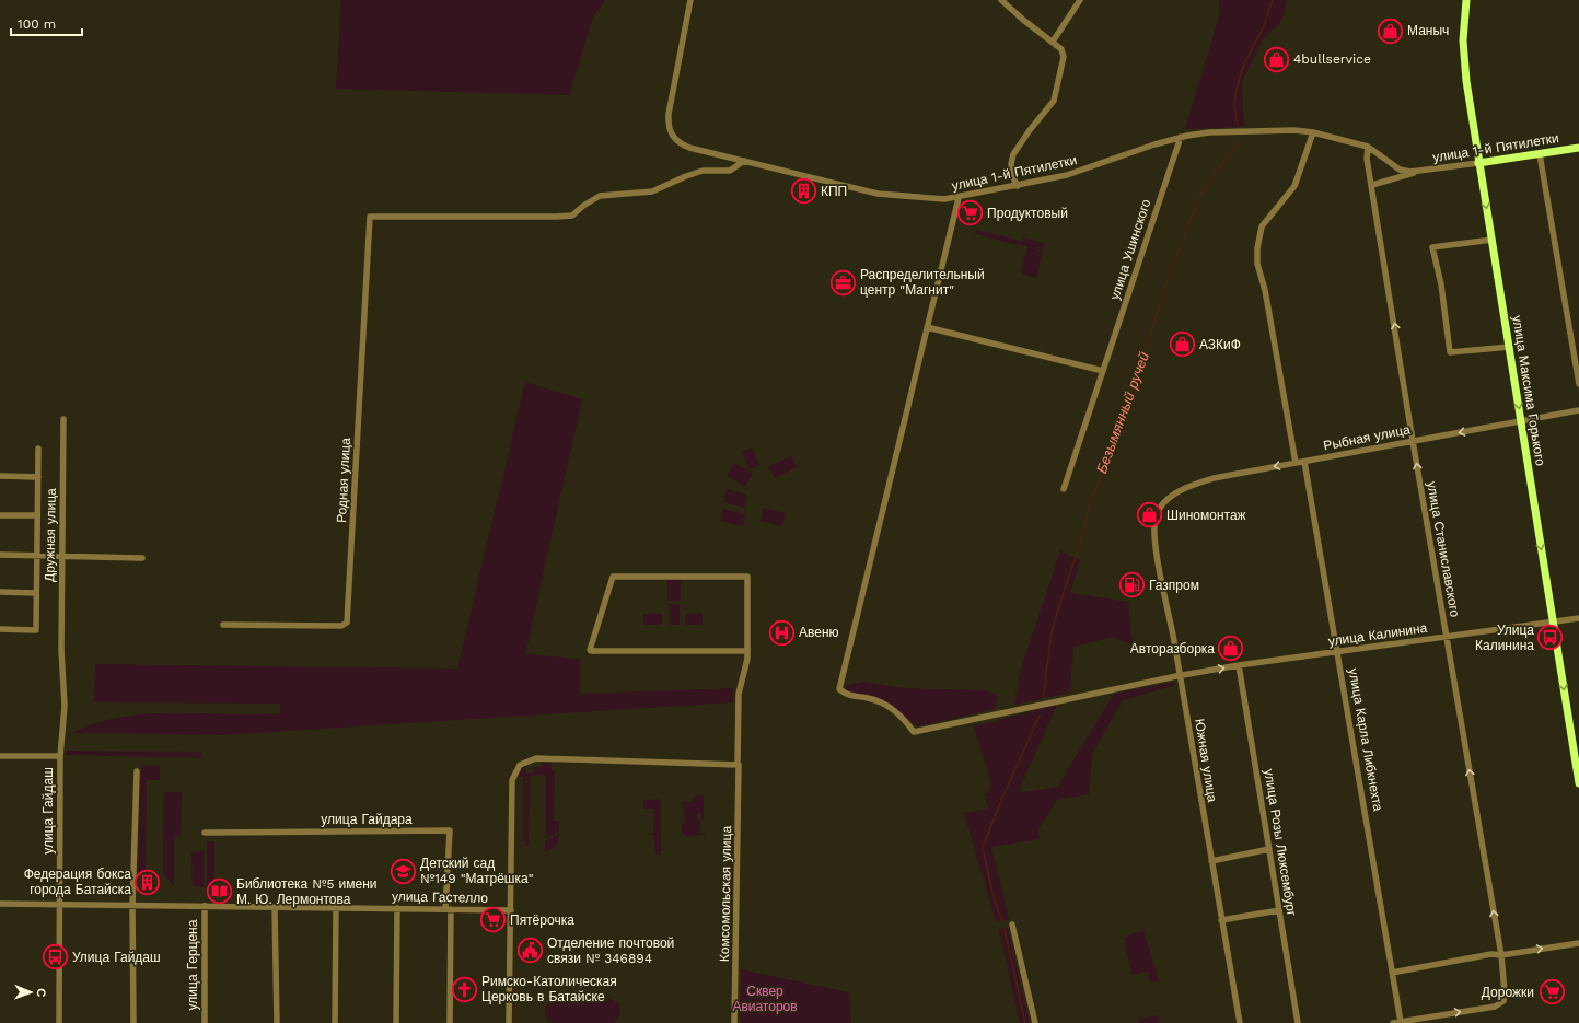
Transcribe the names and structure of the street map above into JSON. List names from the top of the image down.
{
  "streets": {
    "main road": ["улица 1-й Пятилетки", "улица Максима Горького"],
    "street": [
      "улица Ушинского",
      "Рыбная улица",
      "Родная улица",
      "Дружная улица",
      "улица Станиславского",
      "улица Калинина",
      "улица Карла Либкнехта",
      "Южная улица",
      "улица Гайдаш",
      "улица Гайдара",
      "улица Розы Люксембург",
      "Комсомольская улица",
      "улица Гастелло",
      "улица Герцена"
    ]
  },
  "crossings": [
    ["улица 1-й Пятилетки", "улица Ушинского"],
    ["улица 1-й Пятилетки", "улица Максима Горького"],
    ["улица 1-й Пятилетки", "Родная улица"],
    ["улица 1-й Пятилетки", "улица Станиславского"],
    ["улица Максима Горького", "Рыбная улица"],
    ["улица Максима Горького", "улица Калинина"],
    ["Рыбная улица", "улица Станиславского"],
    ["Рыбная улица", "улица Карла Либкнехта"],
    ["Рыбная улица", "Южная улица"],
    ["Дружная улица", "улица Гайдаш"],
    ["улица Станиславского", "улица Калинина"],
    ["улица Станиславского", "улица Карла Либкнехта"],
    ["улица Калинина", "улица Карла Либкнехта"],
    ["улица Калинина", "Южная улица"],
    ["улица Калинина", "улица Розы Люксембург"],
    ["улица Гайдаш", "улица Гастелло"],
    ["улица Гайдара", "улица Гастелло"],
    ["улица Гастелло", "улица Герцена"]
  ],
  "one_way": ["улица Максима Горького", "Рыбная улица", "улица Станиславского"],
  "water": ["Безымянный ручей"],
  "parks": ["Сквер Авиаторов"],
  "places": {
    "shop": [
      "Маныч",
      "4bullservice",
      "АЗКиФ",
      "Шиномонтаж",
      "Авторазборка"
    ],
    "building": ["КПП", "Федерация бокса города Батайска"],
    "supermarket": ["Продуктовый", "Пятёрочка", "Дорожки"],
    "office": ["Распределительный центр \"Магнит\""],
    "fuel station": ["Газпром"],
    "hospital": ["Авеню"],
    "bus stop": ["Улица Калинина", "Улица Гайдаш"],
    "school or university": ["Детский сад №149 \"Матрёшка\""],
    "library": ["Библиотека №5 имени М. Ю. Лермонтова"],
    "public building": ["Отделение почтовой связи № 346894"],
    "church": ["Римско-Католическая Церковь в Батайске"]
  },
  "scale_bar": "100 m",
  "north": "right"
}
